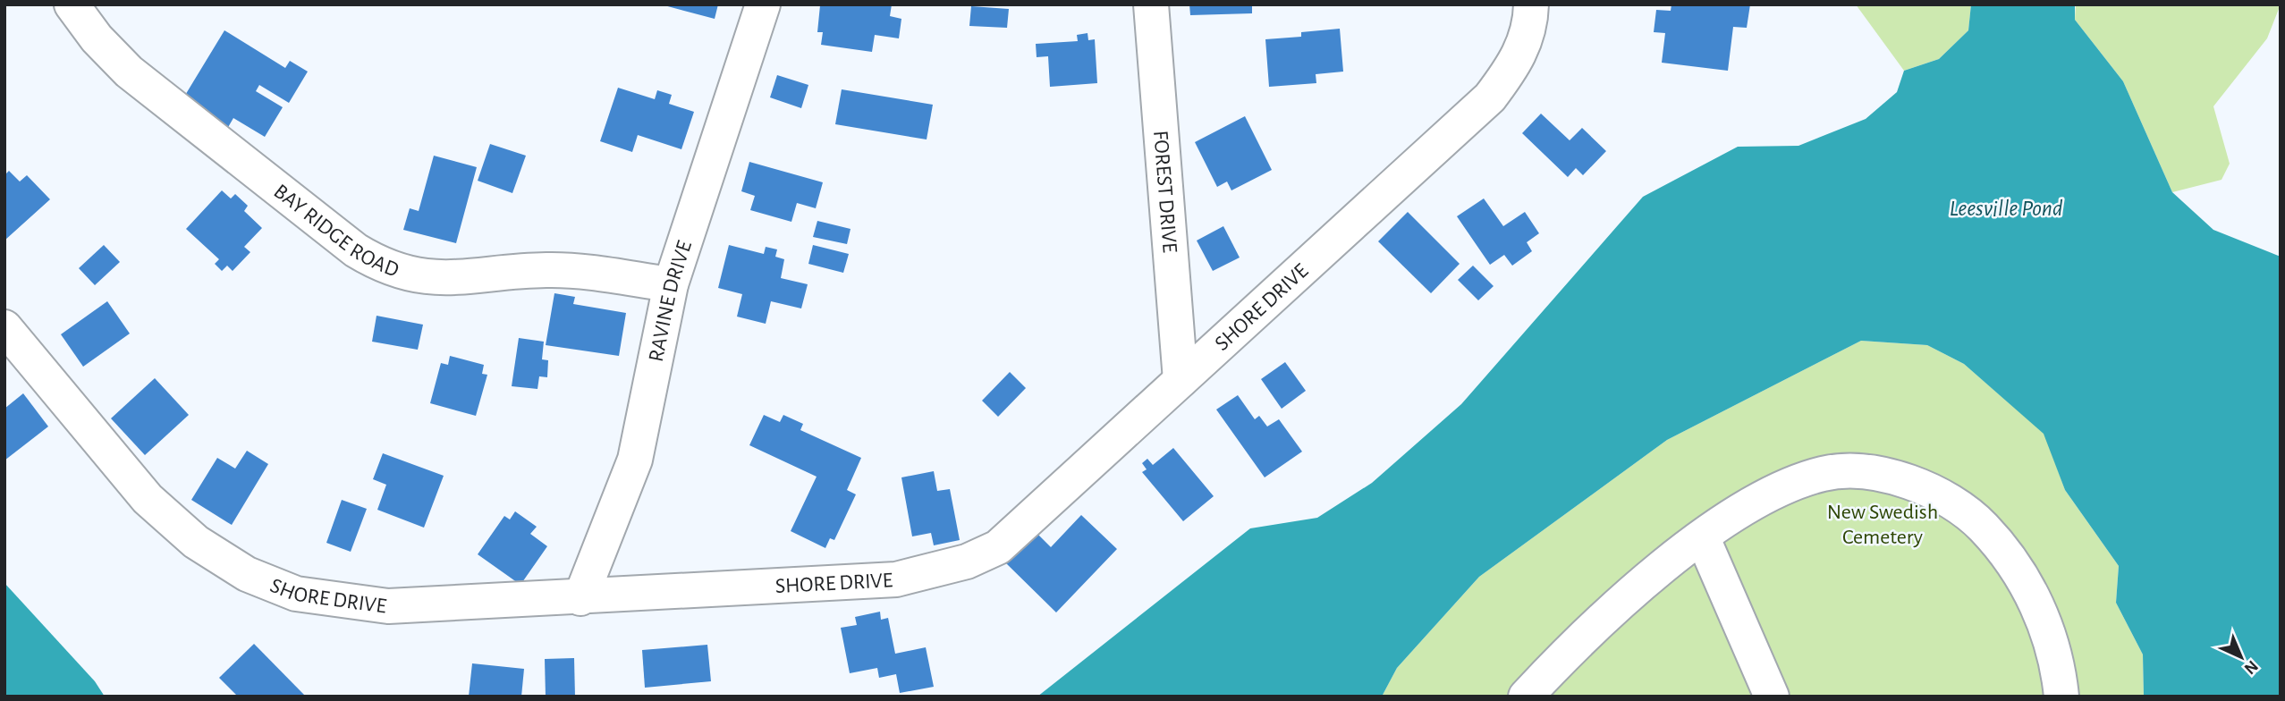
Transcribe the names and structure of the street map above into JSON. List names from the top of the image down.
{
  "streets": {
    "street": [
      "FOREST DRIVE",
      "BAY RIDGE ROAD",
      "RAVINE DRIVE",
      "SHORE DRIVE"
    ]
  },
  "crossings": [
    ["FOREST DRIVE", "SHORE DRIVE"],
    ["BAY RIDGE ROAD", "RAVINE DRIVE"],
    ["RAVINE DRIVE", "SHORE DRIVE"]
  ],
  "water": ["Leesville Pond"],
  "parks": ["New Swedish Cemetery"],
  "north": "bottom right"
}
